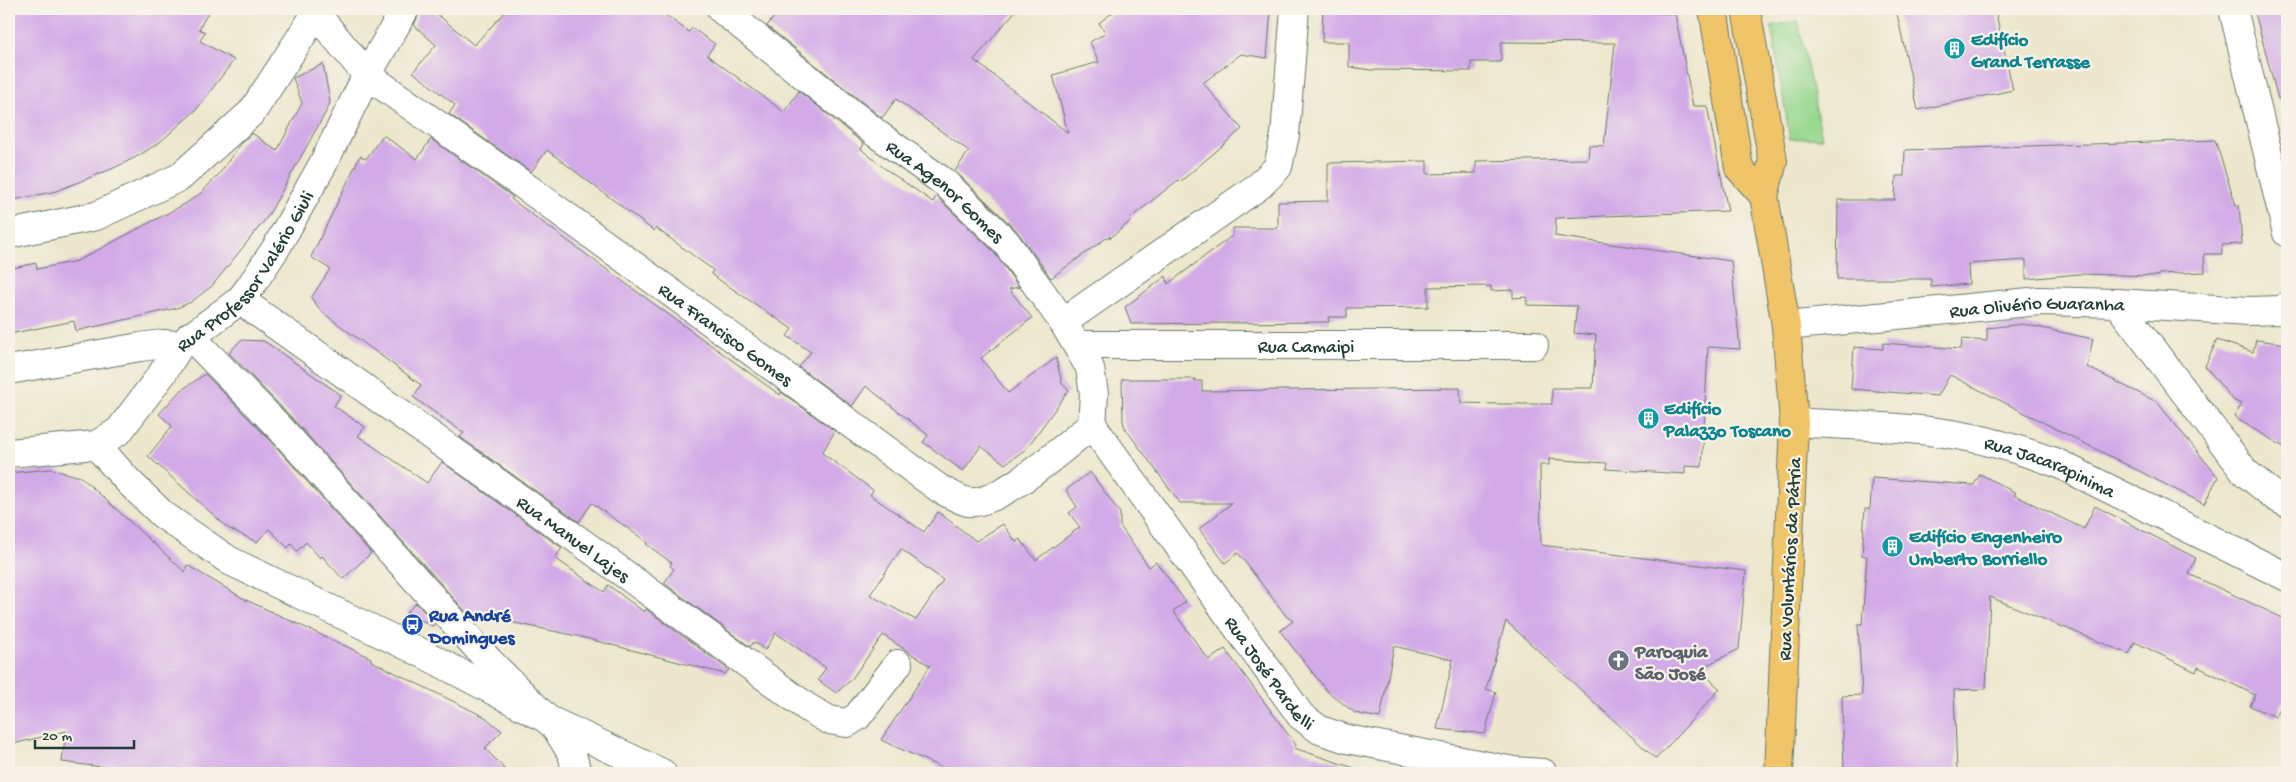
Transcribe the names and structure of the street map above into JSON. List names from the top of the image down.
{
  "streets": {
    "main road": ["Rua Voluntários da Pátria"],
    "street": [
      "Rua Agenor Gomes",
      "Rua Professor Valério Giuli",
      "Rua Olivério Guaranha",
      "Rua Francisco Gomes",
      "Rua Camaipi",
      "Rua Jacarapinima",
      "Rua Manuel Lajes",
      "Rua José Pardelli"
    ]
  },
  "crossings": [
    ["Rua Agenor Gomes", "Rua Francisco Gomes"],
    ["Rua Agenor Gomes", "Rua Camaipi"],
    ["Rua Agenor Gomes", "Rua José Pardelli"],
    ["Rua Professor Valério Giuli", "Rua Francisco Gomes"],
    ["Rua Professor Valério Giuli", "Rua Manuel Lajes"],
    ["Rua Olivério Guaranha", "Rua Voluntários da Pátria"],
    ["Rua Francisco Gomes", "Rua José Pardelli"],
    ["Rua Jacarapinima", "Rua Voluntários da Pátria"]
  ],
  "places": {
    "building": ["Edifício Grand Terrasse", "Edifício Palazzo Toscano", "Edifício Engenheiro Umberto Borriello"],
    "bus stop": ["Rua André Domingues"],
    "church": ["Paroquia São José"]
  },
  "scale_bar": "20 m"
}
